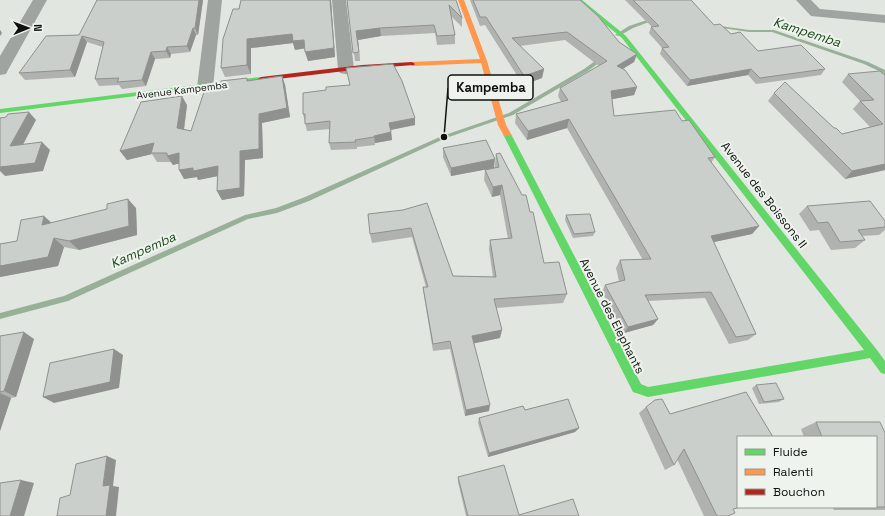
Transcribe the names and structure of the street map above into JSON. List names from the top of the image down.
{
  "streets": {
    "street": ["Avenue Kampemba", "Avenue des Boissons II", "Avenue des Elephants"]
  },
  "crossings": [
    ["Avenue Kampemba", "Avenue des Elephants"],
    ["Avenue des Boissons II", "Avenue des Elephants"]
  ],
  "water": ["Kampemba"],
  "places": ["Kampemba"],
  "legend": ["Fluide", "Ralenti", "Bouchon"],
  "north": "right"
}
